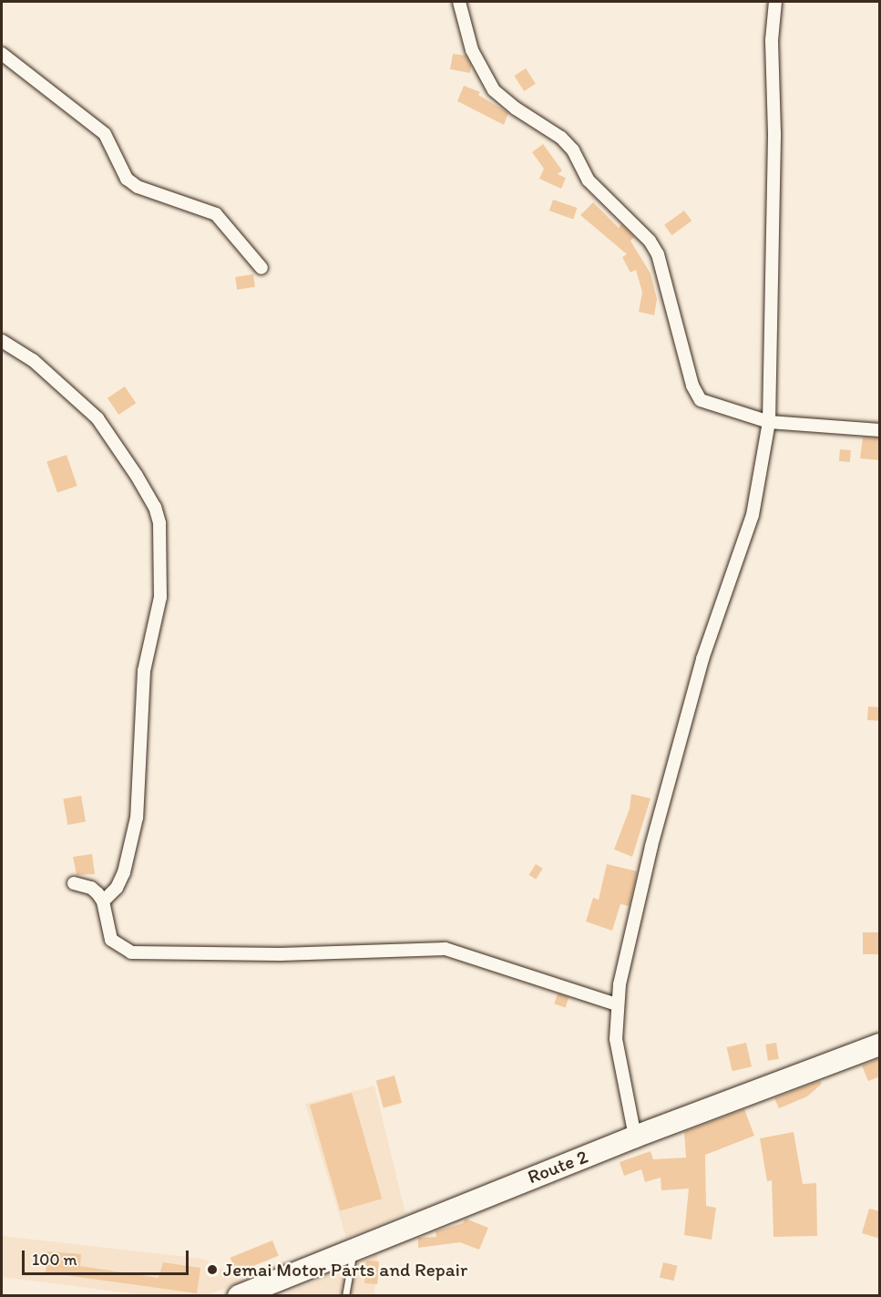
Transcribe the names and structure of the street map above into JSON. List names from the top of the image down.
{
  "streets": {
    "highway": ["Route 2"]
  },
  "places": ["Jemai Motor Parts and Repair"],
  "scale_bar": "100 m"
}
